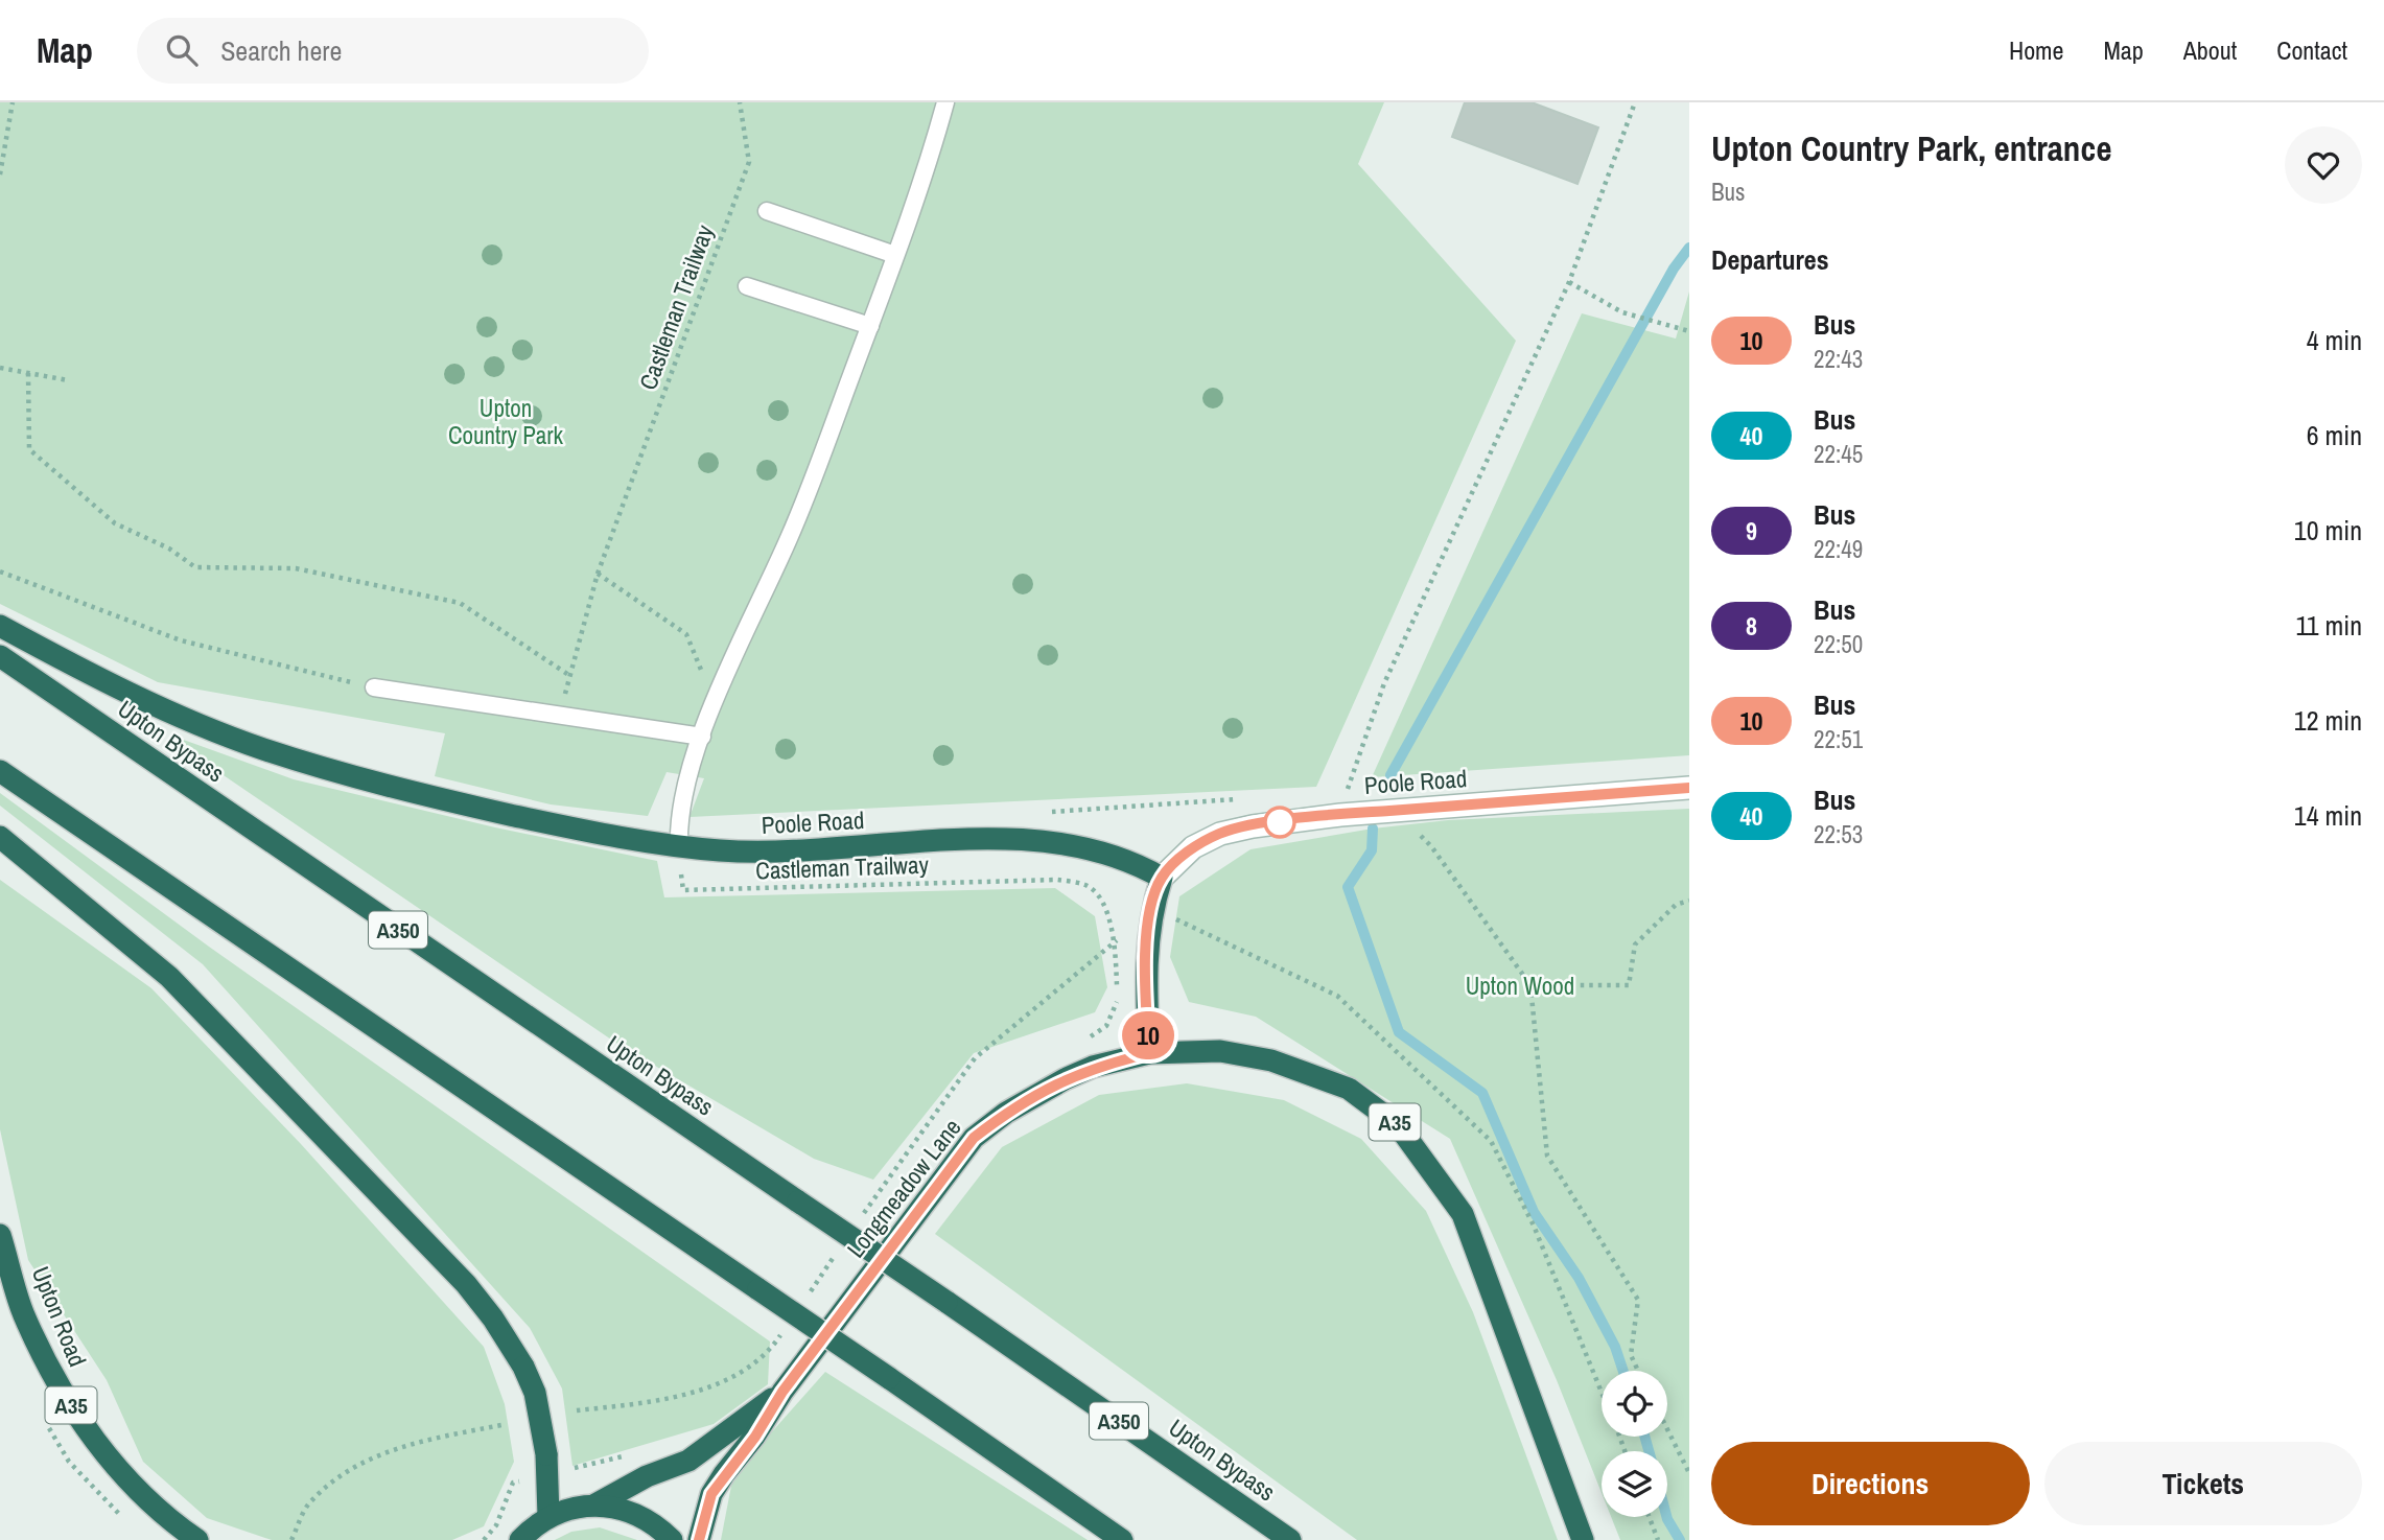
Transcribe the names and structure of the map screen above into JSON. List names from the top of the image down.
{
  "streets": {
    "highway": [
      "Upton Bypass",
      "Poole Road",
      "A350",
      "A35",
      "Longmeadow Lane",
      "Upton Road"
    ],
    "path": ["Castleman Trailway"]
  },
  "crossings": [
    ["Castleman Trailway", "Poole Road"],
    ["Poole Road", "A35"],
    ["Poole Road", "Longmeadow Lane"],
    ["A35", "Longmeadow Lane"]
  ],
  "parks": ["Upton Country Park", "Upton Wood"],
  "lines": ["bus line 10"],
  "page": {
    "header": "Map",
    "search": "Search here",
    "nav": [
      "Home",
      "Map",
      "About",
      "Contact"
    ],
    "on_map": "10",
    "heading": [
      ["Upton Country Park, entrance", "Bus"],
      "Departures"
    ],
    "list": [
      {
        "mark": "10",
        "name": "Bus",
        "note": "22:43",
        "value": "4 min"
      },
      {
        "mark": "40",
        "name": "Bus",
        "note": "22:45",
        "value": "6 min"
      },
      {
        "mark": "9",
        "name": "Bus",
        "note": "22:49",
        "value": "10 min"
      },
      {
        "mark": "8",
        "name": "Bus",
        "note": "22:50",
        "value": "11 min"
      },
      {
        "mark": "10",
        "name": "Bus",
        "note": "22:51",
        "value": "12 min"
      },
      {
        "mark": "40",
        "name": "Bus",
        "note": "22:53",
        "value": "14 min"
      }
    ],
    "buttons": ["Directions", "Tickets"]
  }
}
